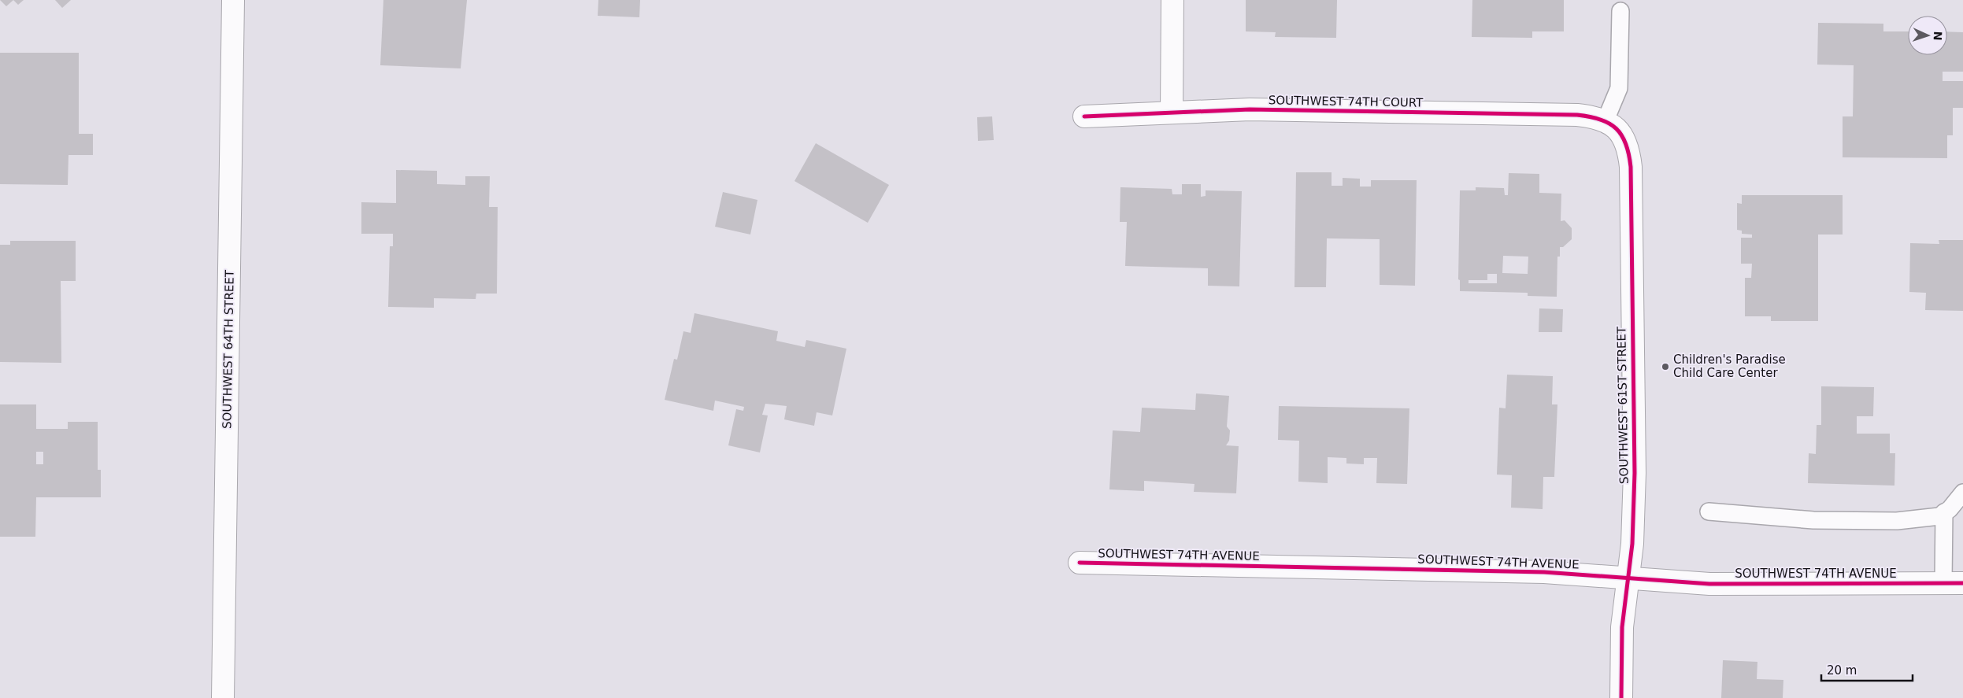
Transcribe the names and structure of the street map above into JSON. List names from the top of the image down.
{
  "streets": {
    "street": [
      "SOUTHWEST 74TH COURT",
      "SOUTHWEST 64TH STREET",
      "SOUTHWEST 61ST STREET",
      "SOUTHWEST 74TH AVENUE"
    ]
  },
  "crossings": [
    ["SOUTHWEST 74TH COURT", "SOUTHWEST 61ST STREET"],
    ["SOUTHWEST 61ST STREET", "SOUTHWEST 74TH AVENUE"]
  ],
  "places": ["Children's Paradise Child Care Center"],
  "scale_bar": "20 m",
  "north": "right"
}
